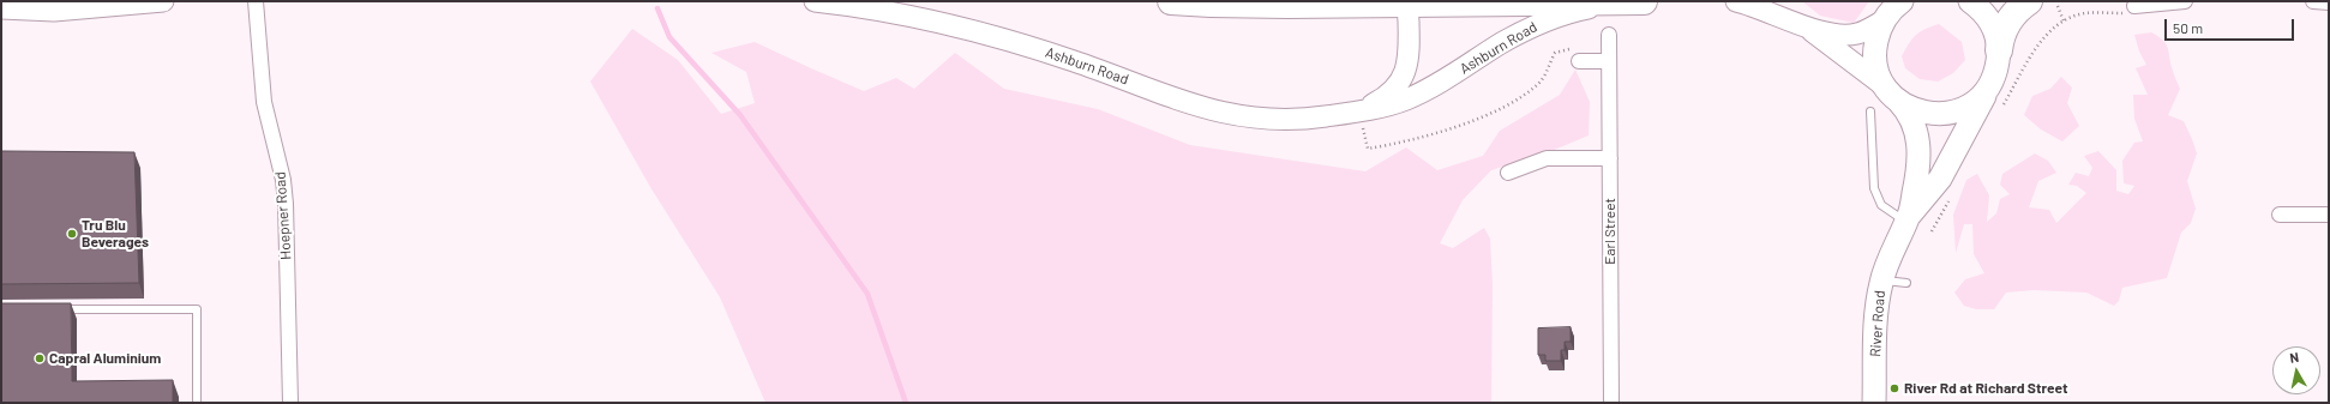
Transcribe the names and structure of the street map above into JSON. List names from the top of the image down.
{
  "streets": {
    "main road": ["River Road"],
    "street": ["Ashburn Road", "Hoepner Road", "Earl Street"]
  },
  "places": ["Tru Blu Beverages", "Capral Aluminium", "River Rd at Richard Street"],
  "scale_bar": "50 m",
  "north": "top"
}
